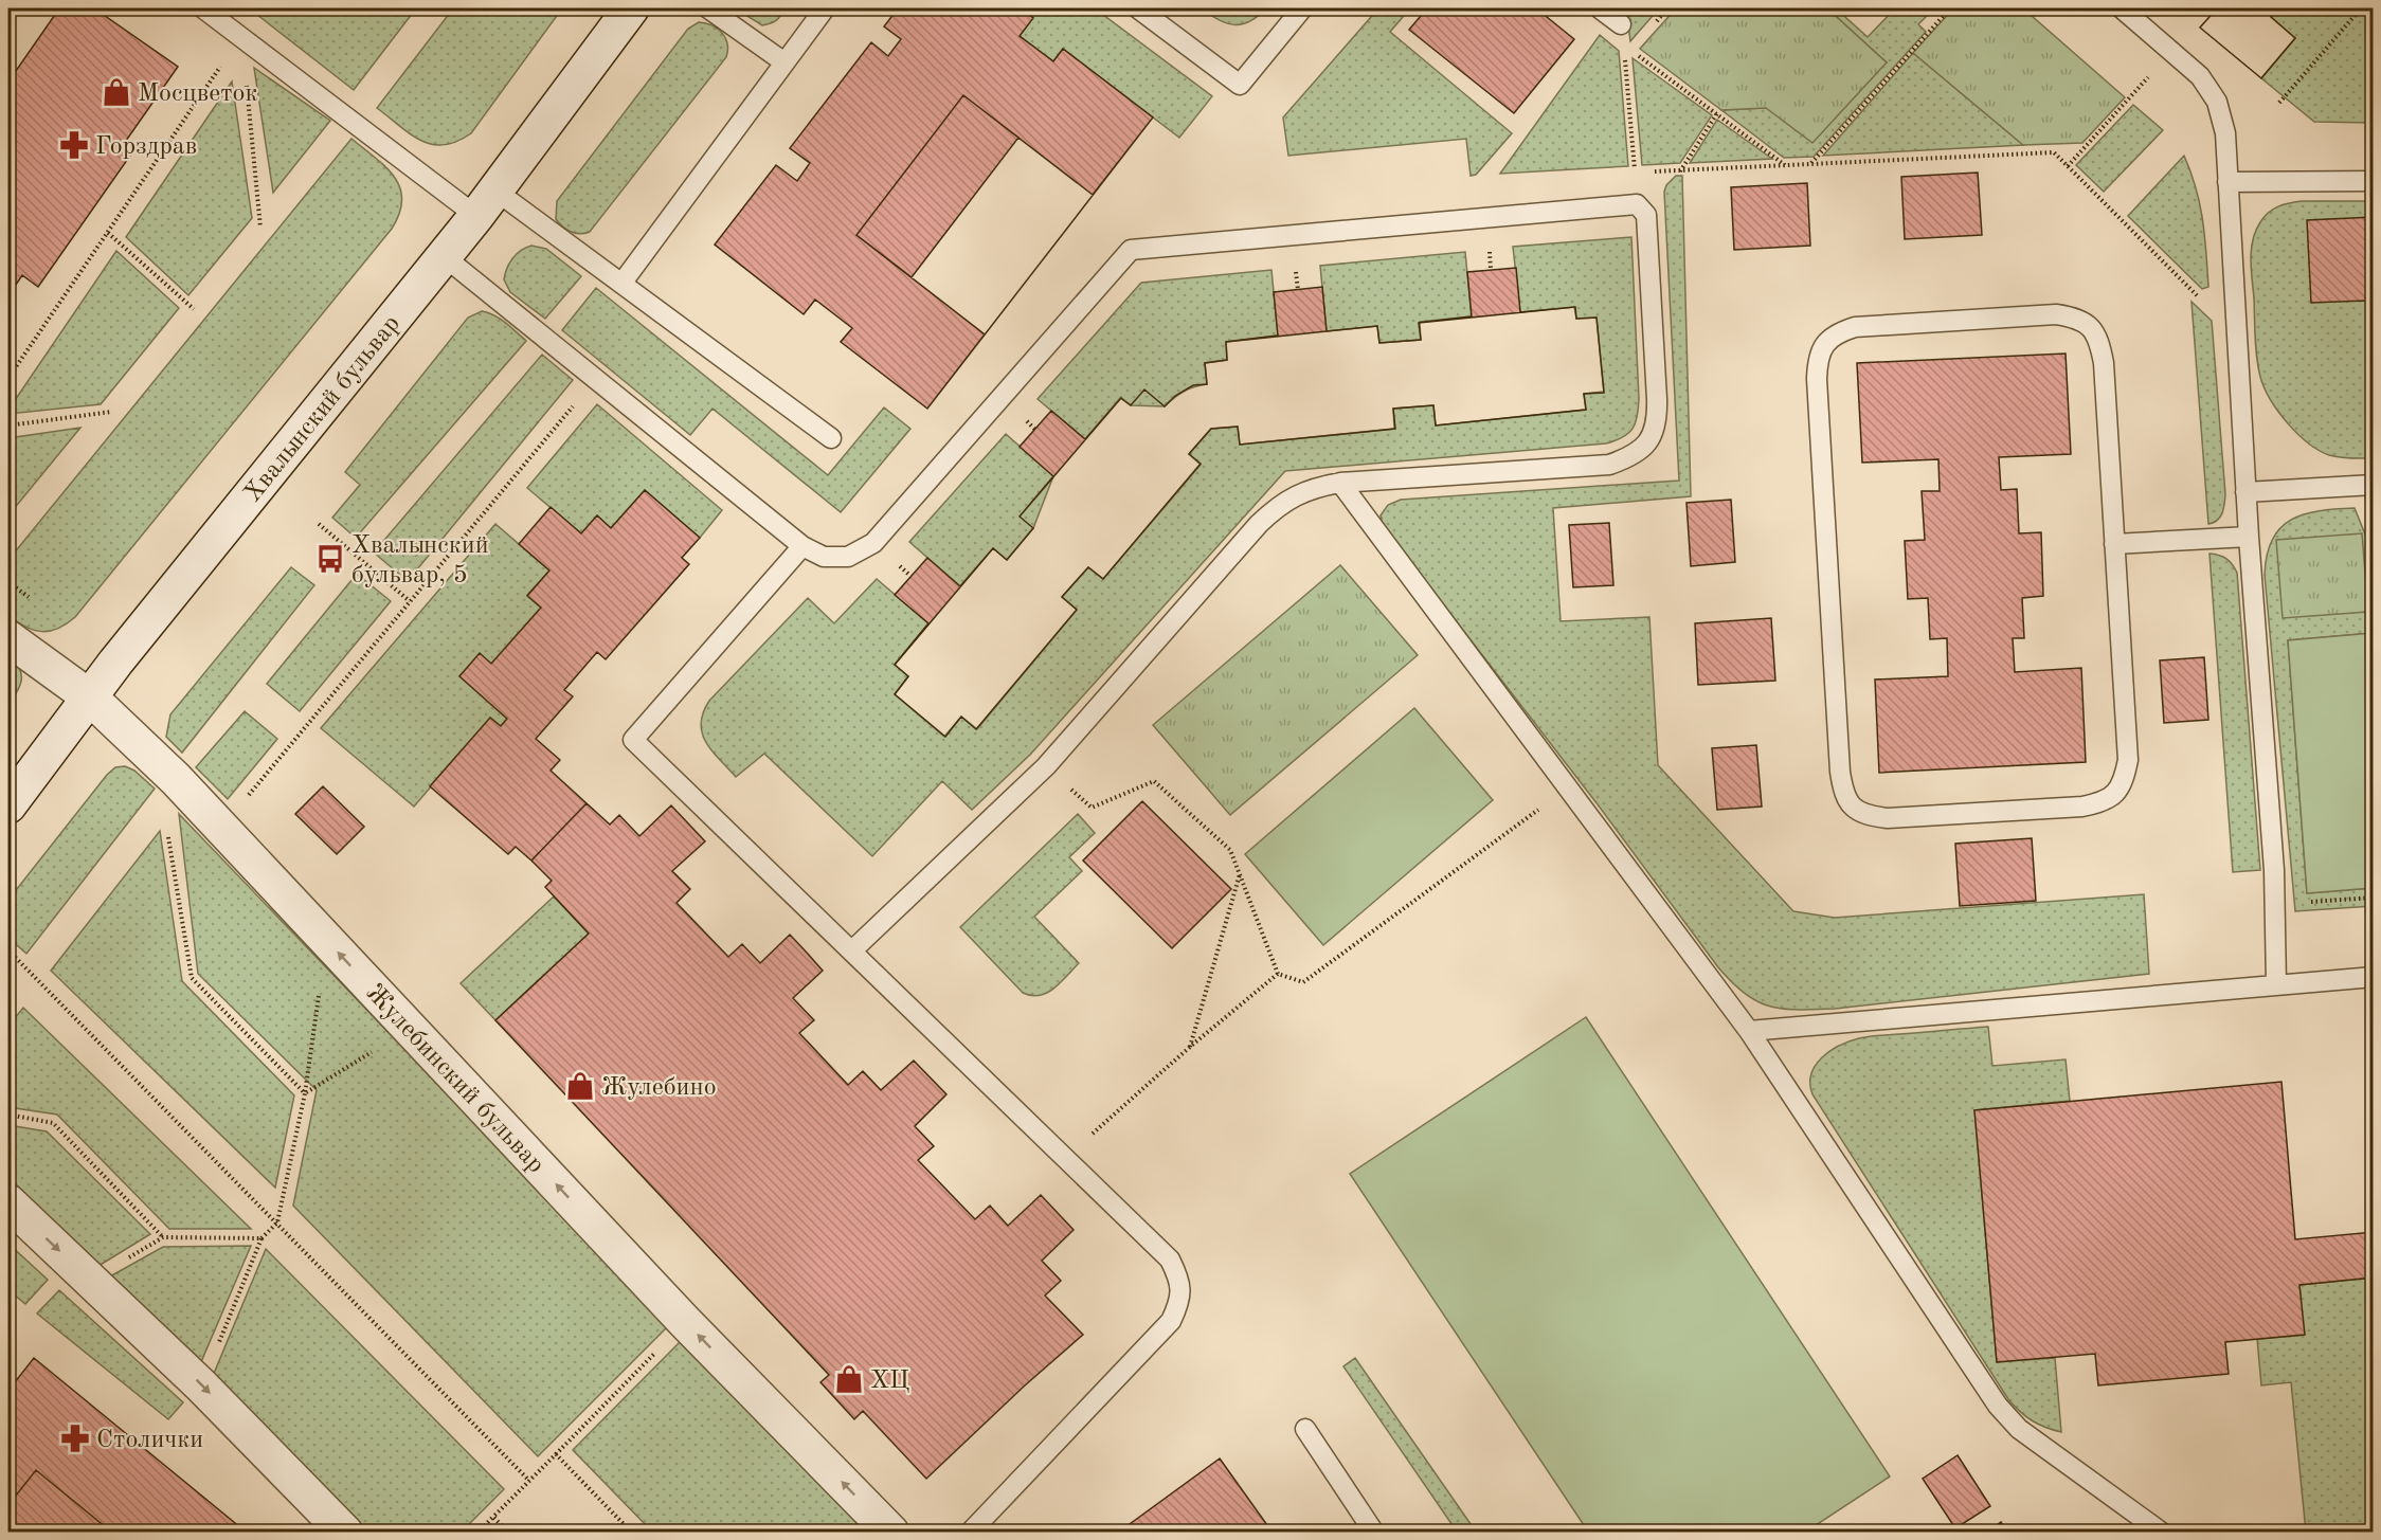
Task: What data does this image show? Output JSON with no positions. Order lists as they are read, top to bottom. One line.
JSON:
{"streets":{"street":["Хвалынский бульвар","Жулебинский бульвар"]},"crossings":[["Хвалынский бульвар","Жулебинский бульвар"]],"one_way":["Жулебинский бульвар"],"places":{"shop":["Мосцветок","Жулебино","ХЦ"],"pharmacy":["Горздрав","Столички"],"bus stop":["Хвалынский бульвар, 5"]}}
